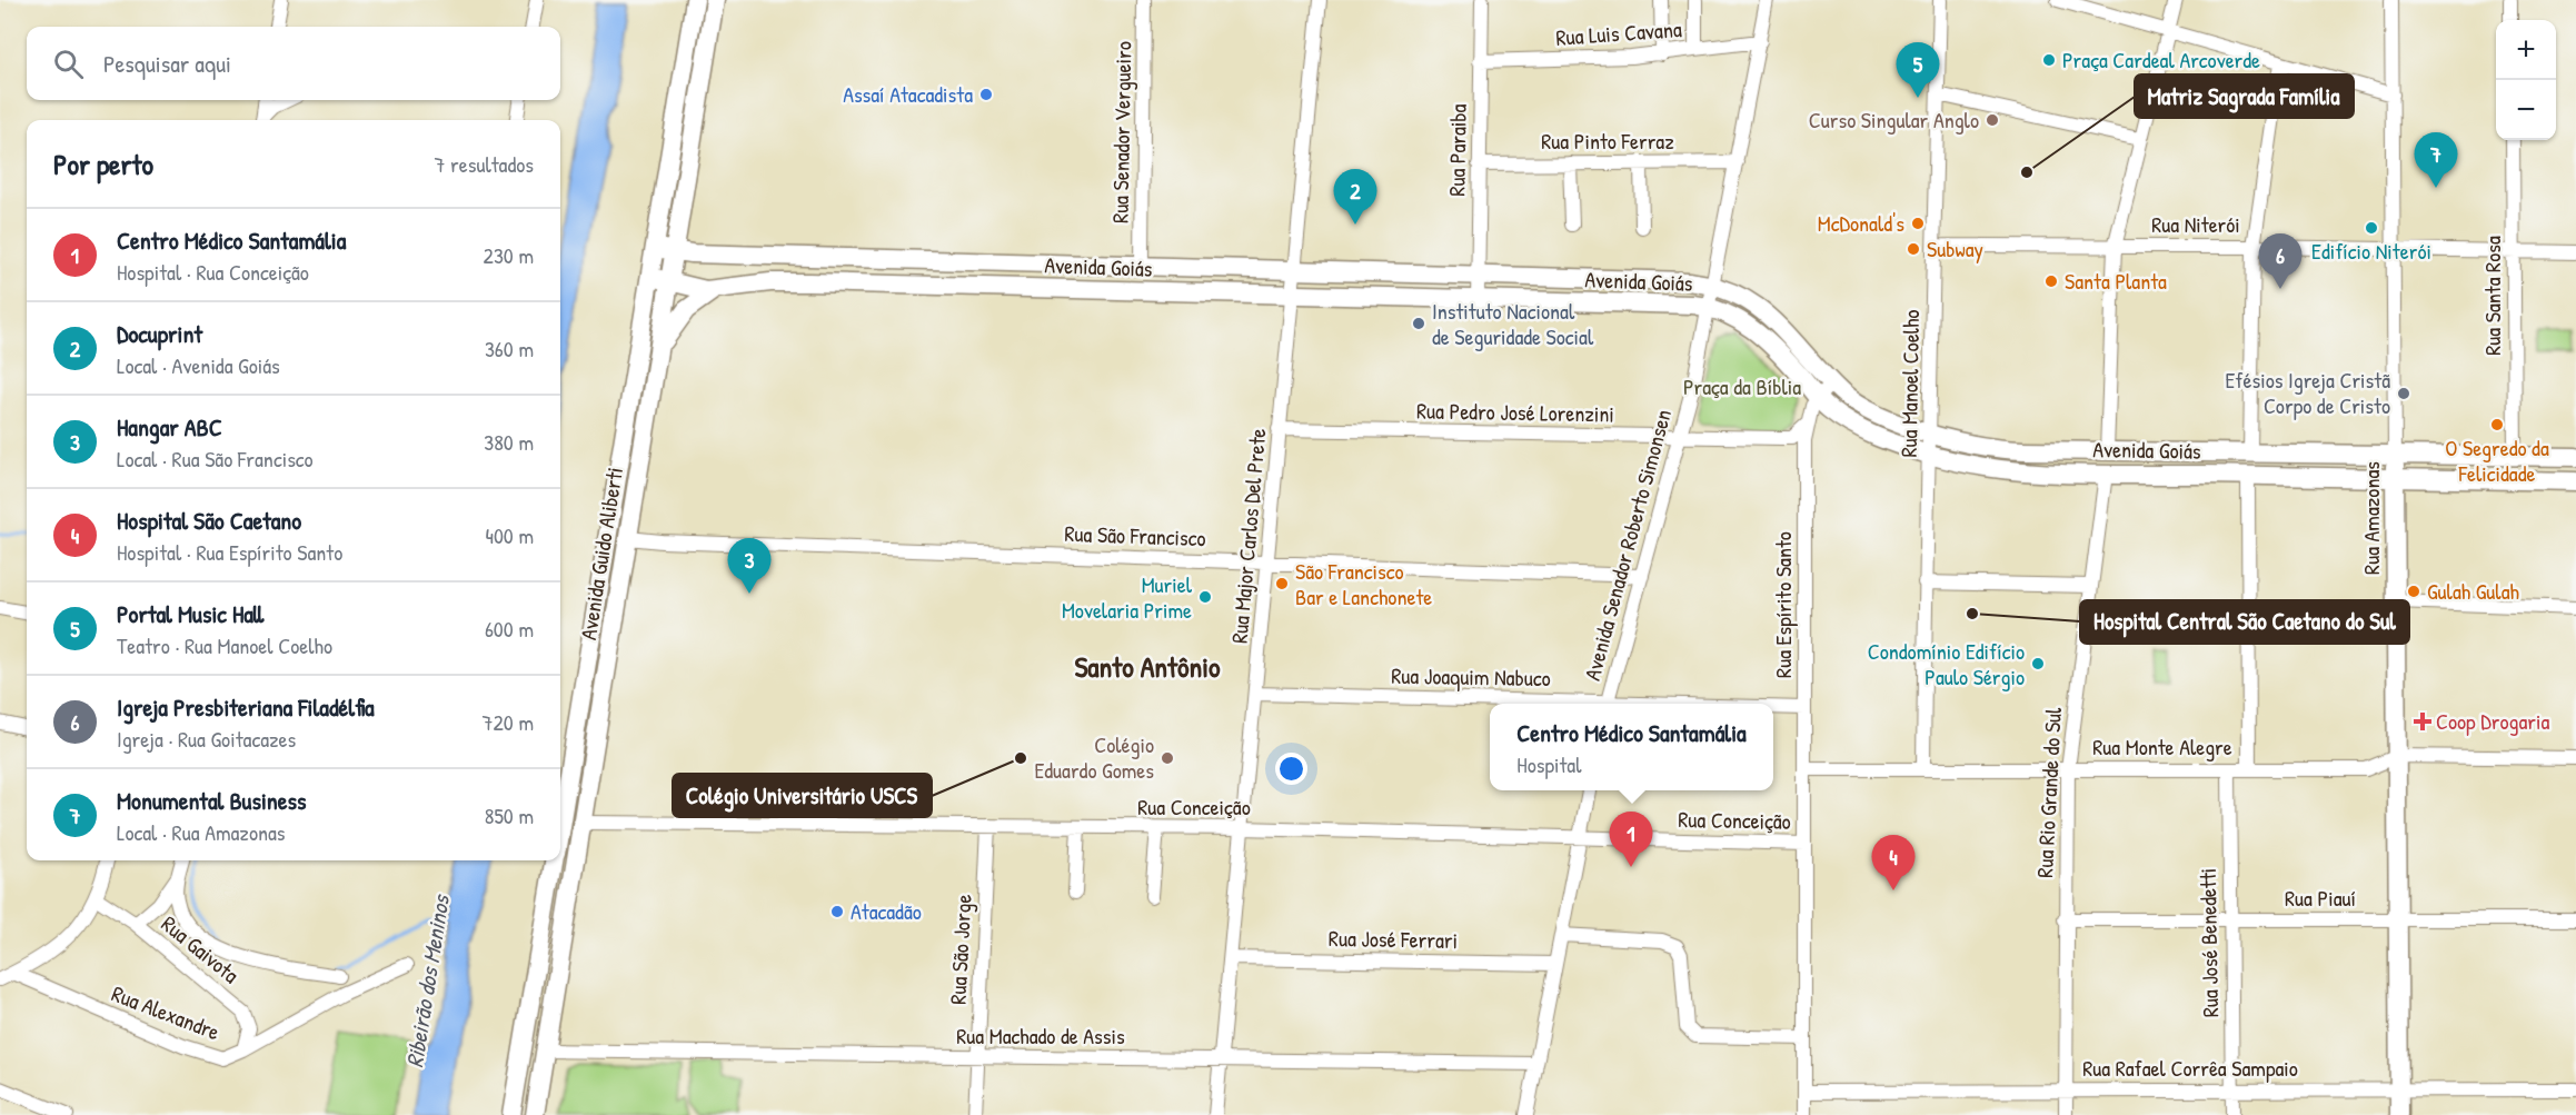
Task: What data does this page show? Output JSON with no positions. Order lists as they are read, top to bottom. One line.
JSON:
{"streets":{"main road":["Avenida Goiás","Rua Amazonas","Avenida Guido Aliberti"],"street":["Rua Luis Cavana","Rua Senador Vergueiro","Rua Pinto Ferraz","Rua Paraiba","Rua Niterói","Rua Santa Rosa","Rua Manoel Coelho","Rua Pedro José Lorenzini","Rua São Francisco","Rua Major Carlos Del Prete","Avenida Senador Roberto Simonsen","Rua Espírito Santo","Rua Joaquim Nabuco","Rua Monte Alegre","Rua Rio Grande do Sul","Rua Conceição","Rua Piauí","Rua José Ferrari","Rua José Benedetti","Rua Gaivota","Rua São Jorge","Rua Alexandre","Rua Machado de Assis","Rua Rafael Corrêa Sampaio"]},"crossings":[["Rua Luis Cavana","Rua Paraiba"],["Rua Luis Cavana","Avenida Senador Roberto Simonsen"],["Rua Senador Vergueiro","Avenida Goiás"],["Rua Pinto Ferraz","Rua Paraiba"],["Rua Pinto Ferraz","Avenida Senador Roberto Simonsen"],["Rua Paraiba","Avenida Goiás"],["Rua Niterói","Rua Santa Rosa"],["Rua Niterói","Rua Manoel Coelho"],["Rua Niterói","Rua Amazonas"],["Avenida Goiás","Rua Santa Rosa"],["Avenida Goiás","Rua Manoel Coelho"],["Avenida Goiás","Rua Amazonas"],["Avenida Goiás","Rua Major Carlos Del Prete"],["Avenida Goiás","Avenida Senador Roberto Simonsen"],["Avenida Goiás","Avenida Guido Aliberti"],["Avenida Goiás","Rua Espírito Santo"],["Avenida Goiás","Rua Rio Grande do Sul"],["Rua Manoel Coelho","Rua Monte Alegre"],["Rua Pedro José Lorenzini","Rua Major Carlos Del Prete"],["Rua Pedro José Lorenzini","Avenida Senador Roberto Simonsen"],["Rua Amazonas","Rua Monte Alegre"],["Rua Amazonas","Rua Piauí"],["Rua Amazonas","Rua Rafael Corrêa Sampaio"],["Rua São Francisco","Rua Major Carlos Del Prete"],["Rua São Francisco","Avenida Senador Roberto Simonsen"],["Rua São Francisco","Avenida Guido Aliberti"],["Rua Major Carlos Del Prete","Rua Joaquim Nabuco"],["Rua Major Carlos Del Prete","Rua Conceição"],["Rua Major Carlos Del Prete","Rua José Ferrari"],["Rua Major Carlos Del Prete","Rua Machado de Assis"],["Avenida Guido Aliberti","Rua Conceição"],["Avenida Guido Aliberti","Rua Machado de Assis"],["Rua Espírito Santo","Rua Joaquim Nabuco"],["Rua Espírito Santo","Rua Monte Alegre"],["Rua Espírito Santo","Rua Conceição"],["Rua Espírito Santo","Rua Rafael Corrêa Sampaio"],["Rua Monte Alegre","Rua Rio Grande do Sul"],["Rua Monte Alegre","Rua José Benedetti"],["Rua Rio Grande do Sul","Rua Piauí"],["Rua Rio Grande do Sul","Rua Rafael Corrêa Sampaio"],["Rua Conceição","Rua São Jorge"],["Rua Piauí","Rua José Benedetti"],["Rua José Benedetti","Rua Rafael Corrêa Sampaio"],["Rua Gaivota","Rua Alexandre"],["Rua São Jorge","Rua Machado de Assis"]],"districts":["Santo Antônio"],"water":["Ribeirão dos Meninos"],"parks":["Praça da Bíblia"],"places":{"other":["Praça Cardeal Arcoverde","Assaí Atacadista","Curso Singular Anglo","Matriz Sagrada Família","McDonald's","Edifício Niterói","Subway","Santa Planta","Instituto Nacional de Seguridade Social","Efésios Igreja Cristã Corpo de Cristo","O Segredo da Felicidade","São Francisco Bar e Lanchonete","Gulah Gulah","Muriel Movelaria Prime","Hospital Central São Caetano do Sul","Condomínio Edifício Paulo Sérgio","Colégio Universitário USCS","Colégio Eduardo Gomes","Atacadão"],"health":["Coop Drogaria"]},"page":{"map_buttons":["+","−"],"search":"Pesquisar aqui","pins":["5","7","2","6","3","1","4"],"heading":["Por perto","7 resultados"],"list":[{"mark":"1","name":"Centro Médico Santamália","note":"Hospital · Rua Conceição","value":"230 m"},{"mark":"2","name":"Docuprint","note":"Local · Avenida Goiás","value":"360 m"},{"mark":"3","name":"Hangar ABC","note":"Local · Rua São Francisco","value":"380 m"},{"mark":"4","name":"Hospital São Caetano","note":"Hospital · Rua Espírito Santo","value":"400 m"},{"mark":"5","name":"Portal Music Hall","note":"Teatro · Rua Manoel Coelho","value":"600 m"},{"mark":"6","name":"Igreja Presbiteriana Filadélfia","note":"Igreja · Rua Goitacazes","value":"720 m"},{"mark":"7","name":"Monumental Business","note":"Local · Rua Amazonas","value":"850 m"}],"popup":["Centro Médico Santamália","Hospital"]}}
